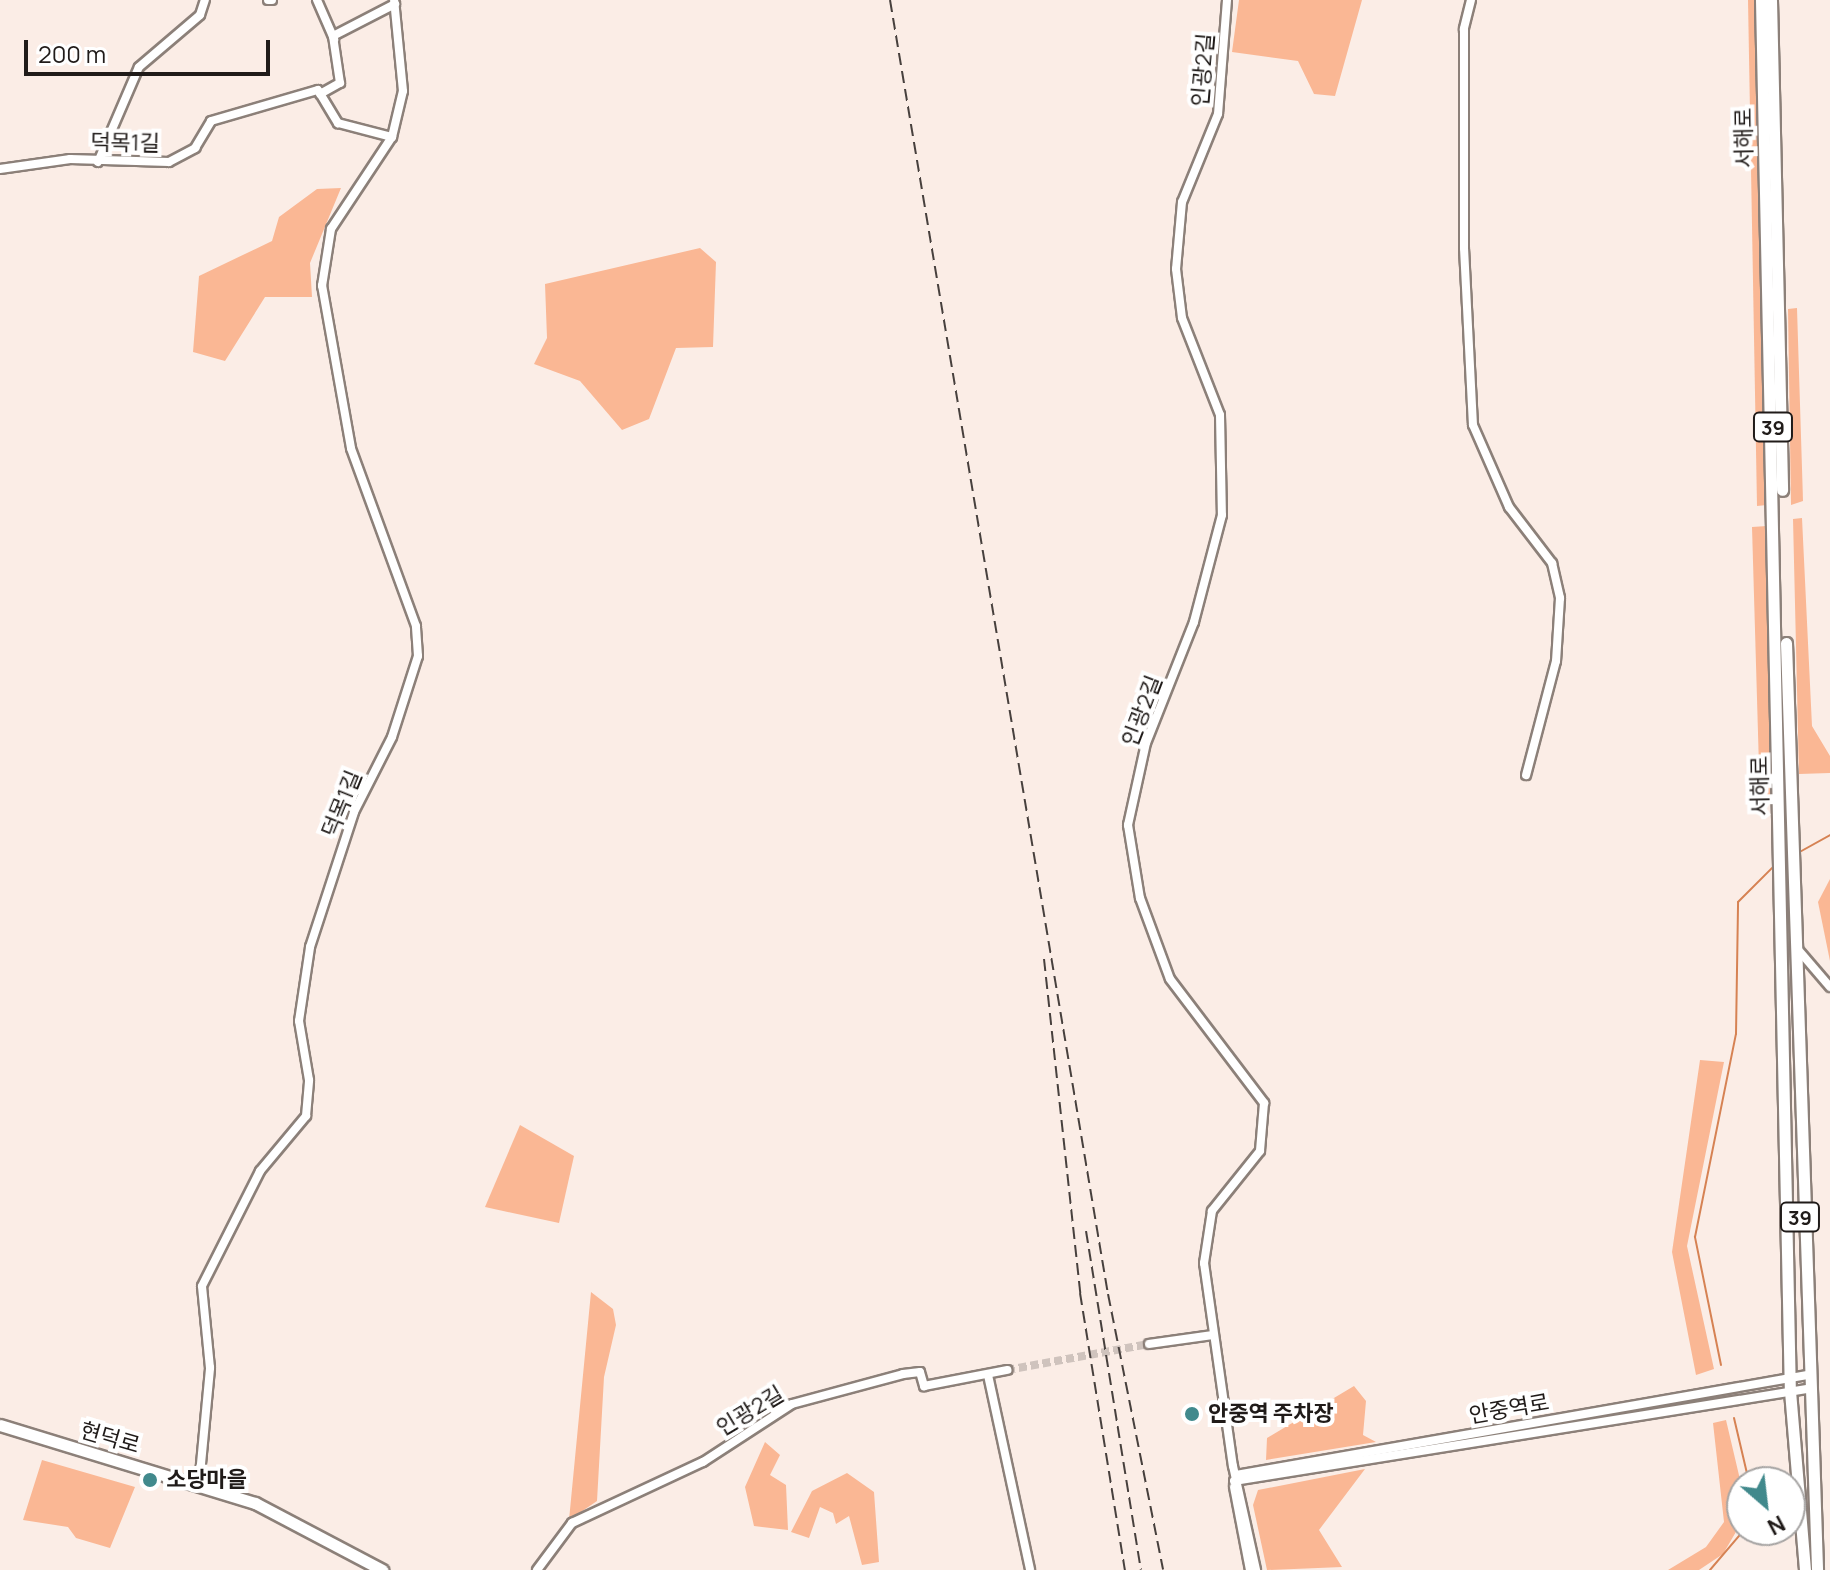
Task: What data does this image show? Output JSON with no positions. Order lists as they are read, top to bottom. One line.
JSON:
{"streets":{"main road":["서해로","39","현덕로"],"street":["인광2길","덕목1길","안중역로"]},"crossings":[["인광2길","안중역로"],["서해로","안중역로"],["덕목1길","현덕로"]],"places":["안중역 주차장","소당마을"],"scale_bar":"200 m","north":"bottom right"}
